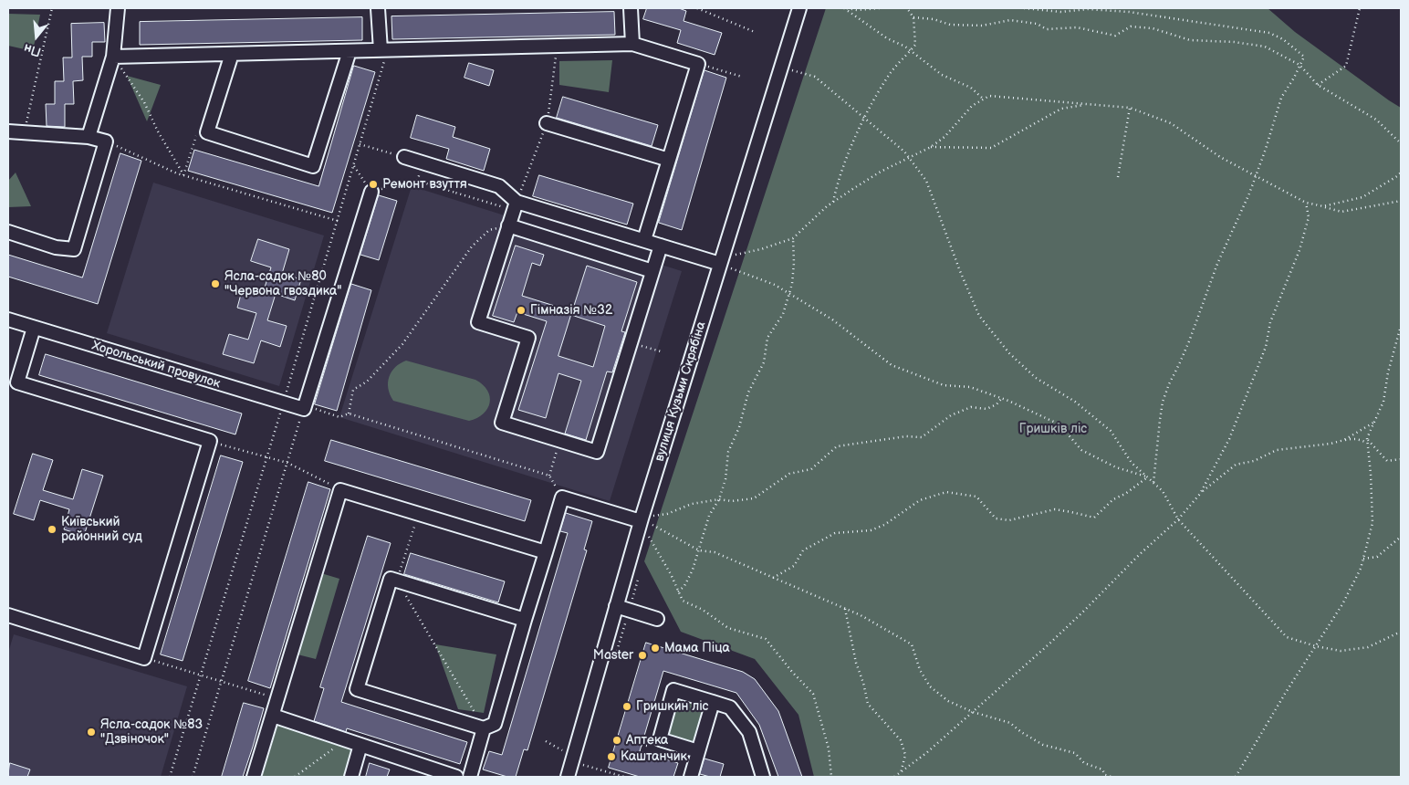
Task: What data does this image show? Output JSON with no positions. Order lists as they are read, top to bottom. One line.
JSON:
{"streets":{"street":["Хорольський провулок","вулиця Кузьми Скрябіна"]},"parks":["Гришків ліс"],"places":["Ремонт взуття","Ясла-садок №80 \"Червона гвоздика\"","Гімназія №32","Київський районний суд","Мама Піца","Master","Гришкин ліс","Ясла-садок №83 \"Дзвіночок\"","Аптека","Каштанчик"],"north":"bottom"}
